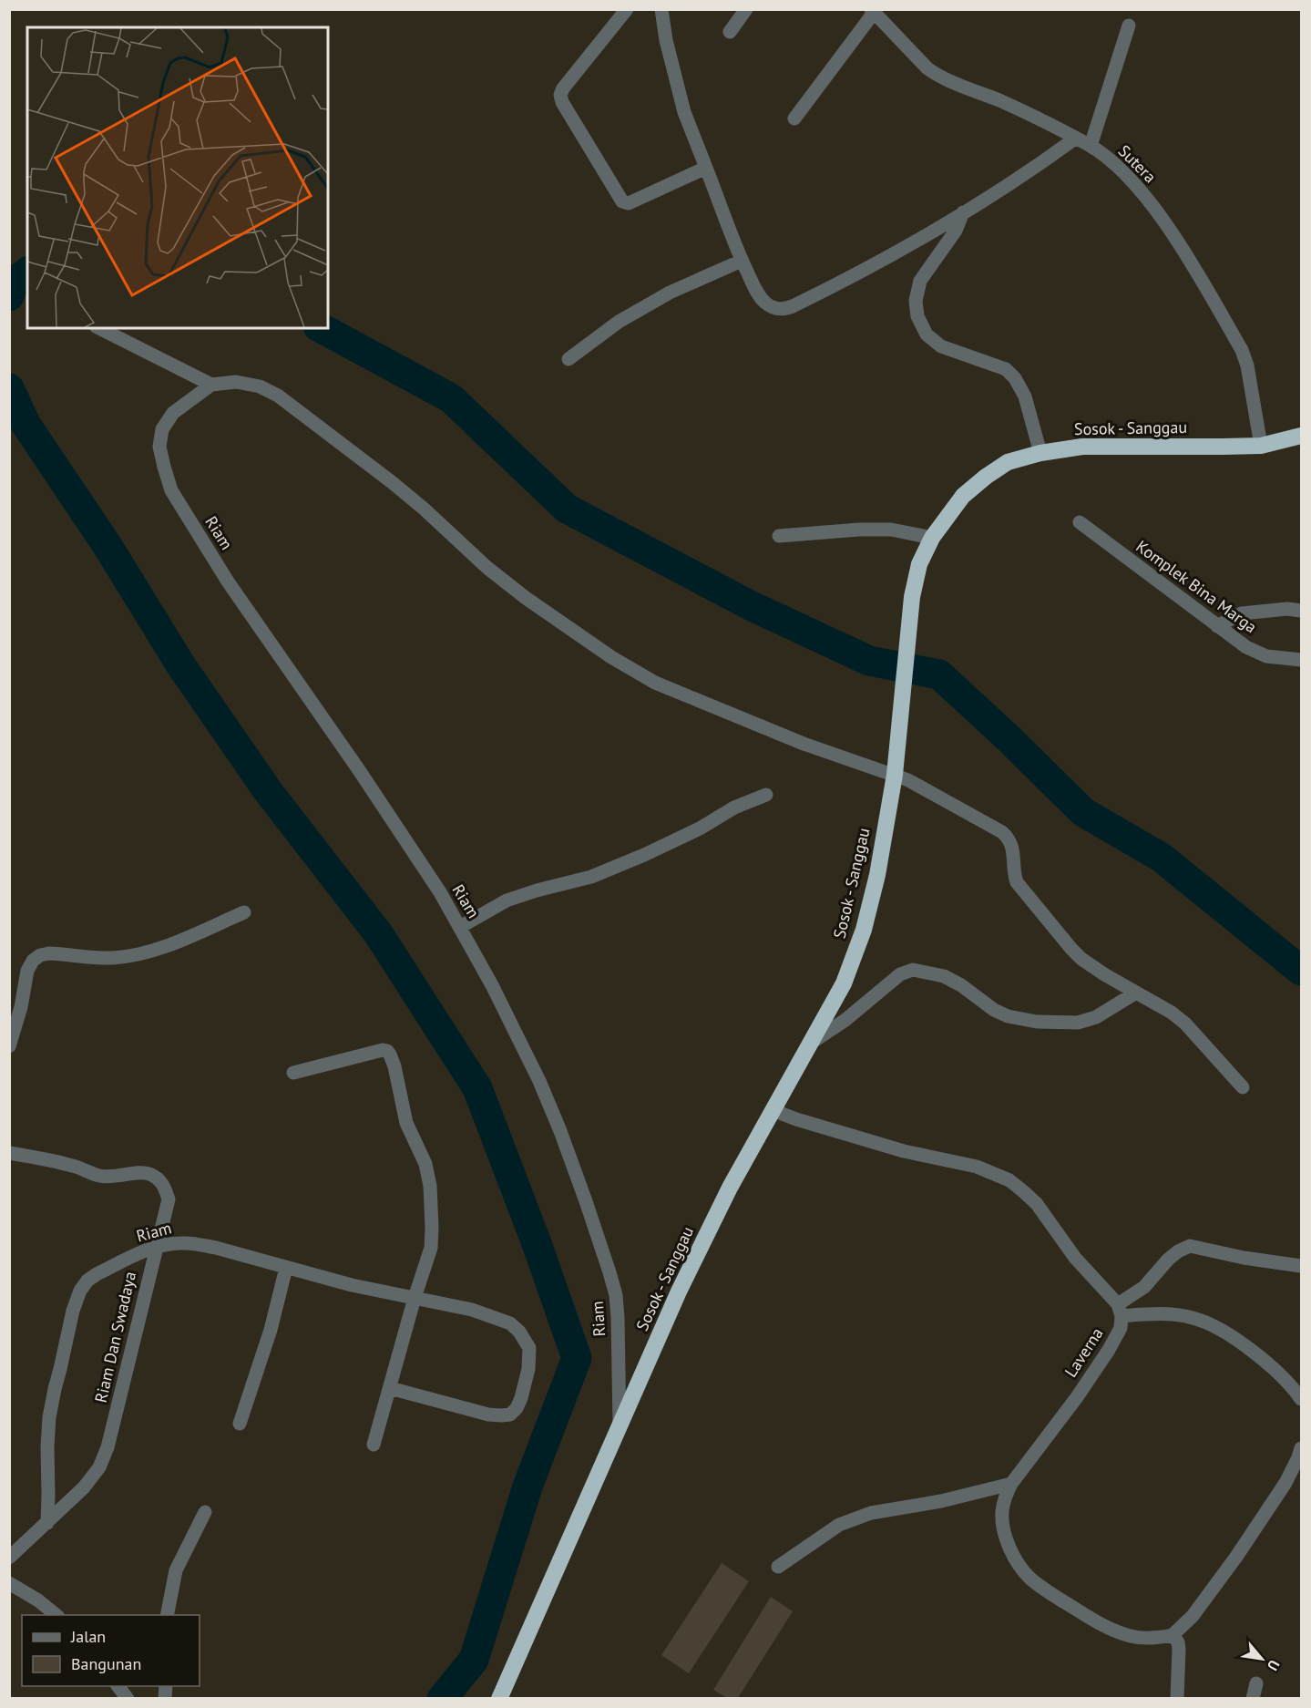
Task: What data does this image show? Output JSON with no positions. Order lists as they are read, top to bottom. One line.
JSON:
{"streets":{"highway":["Sosok - Sanggau"],"street":["Sutera","Riam","Komplek Bina Marga","Riam Dan Swadaya","Laverna"]},"crossings":[["Sutera","Sosok - Sanggau"],["Sosok - Sanggau","Riam"],["Riam","Riam Dan Swadaya"]],"legend":["Jalan","Bangunan"],"north":"bottom right"}
